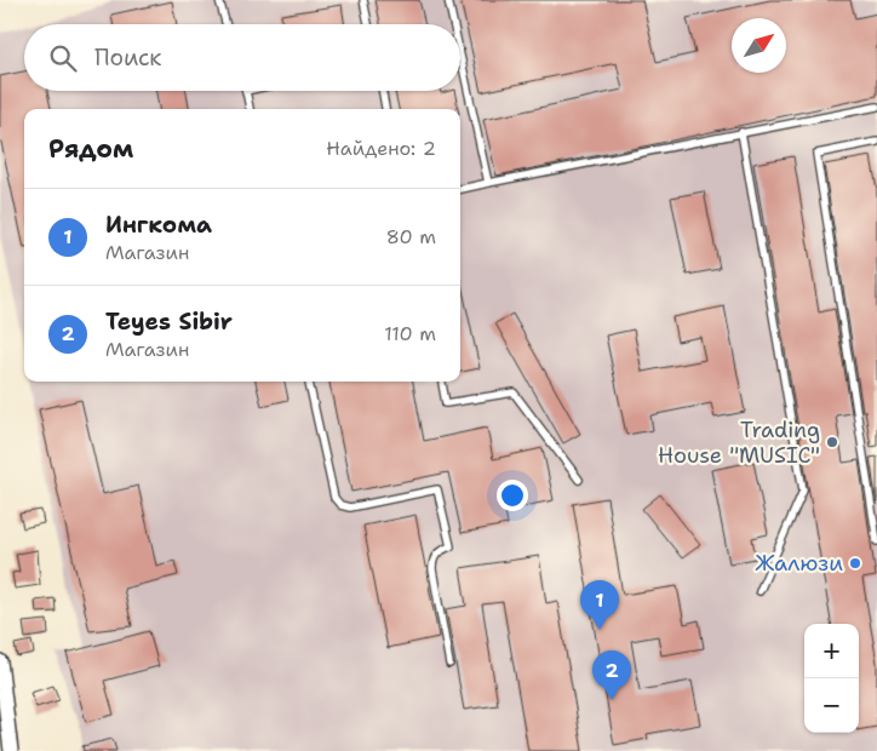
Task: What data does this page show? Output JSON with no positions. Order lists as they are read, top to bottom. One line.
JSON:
{"places":["Trading House \"MUSIC\"","Жалюзи"],"north":"top right","page":{"search":"Поиск","heading":["Рядом","Найдено: 2"],"list":[{"mark":"1","name":"Ингкома","note":"Магазин","value":"80 m"},{"mark":"2","name":"Teyes Sibir","note":"Магазин","value":"110 m"}],"pins":["1","2"],"map_buttons":["+","−"]}}
